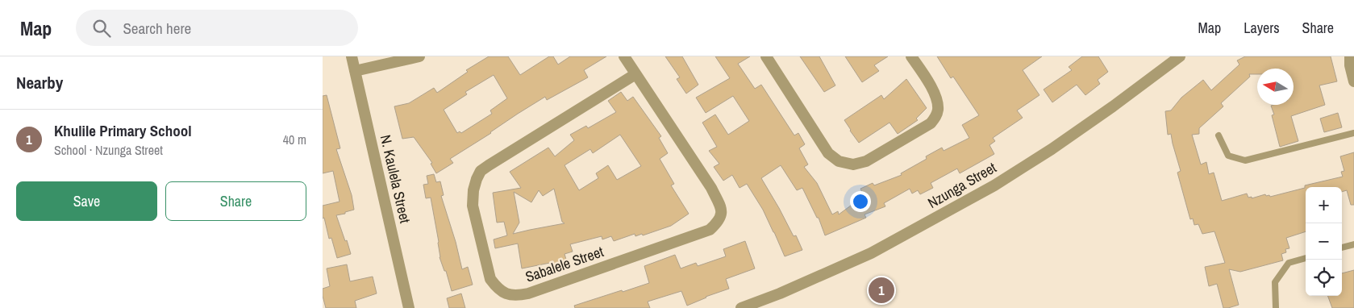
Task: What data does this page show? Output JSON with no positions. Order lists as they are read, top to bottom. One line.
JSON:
{"streets":{"street":["N. Kaulela Street","Nzunga Street","Sabalele Street"]},"north":"left","page":{"header":"Map","search":"Search here","nav":["Map","Layers","Share"],"heading":"Nearby","list":[{"mark":"1","name":"Khulile Primary School","note":"School · Nzunga Street","value":"40 m"}],"buttons":["Save","Share"],"map_buttons":["+","−"],"pins":"1"}}
